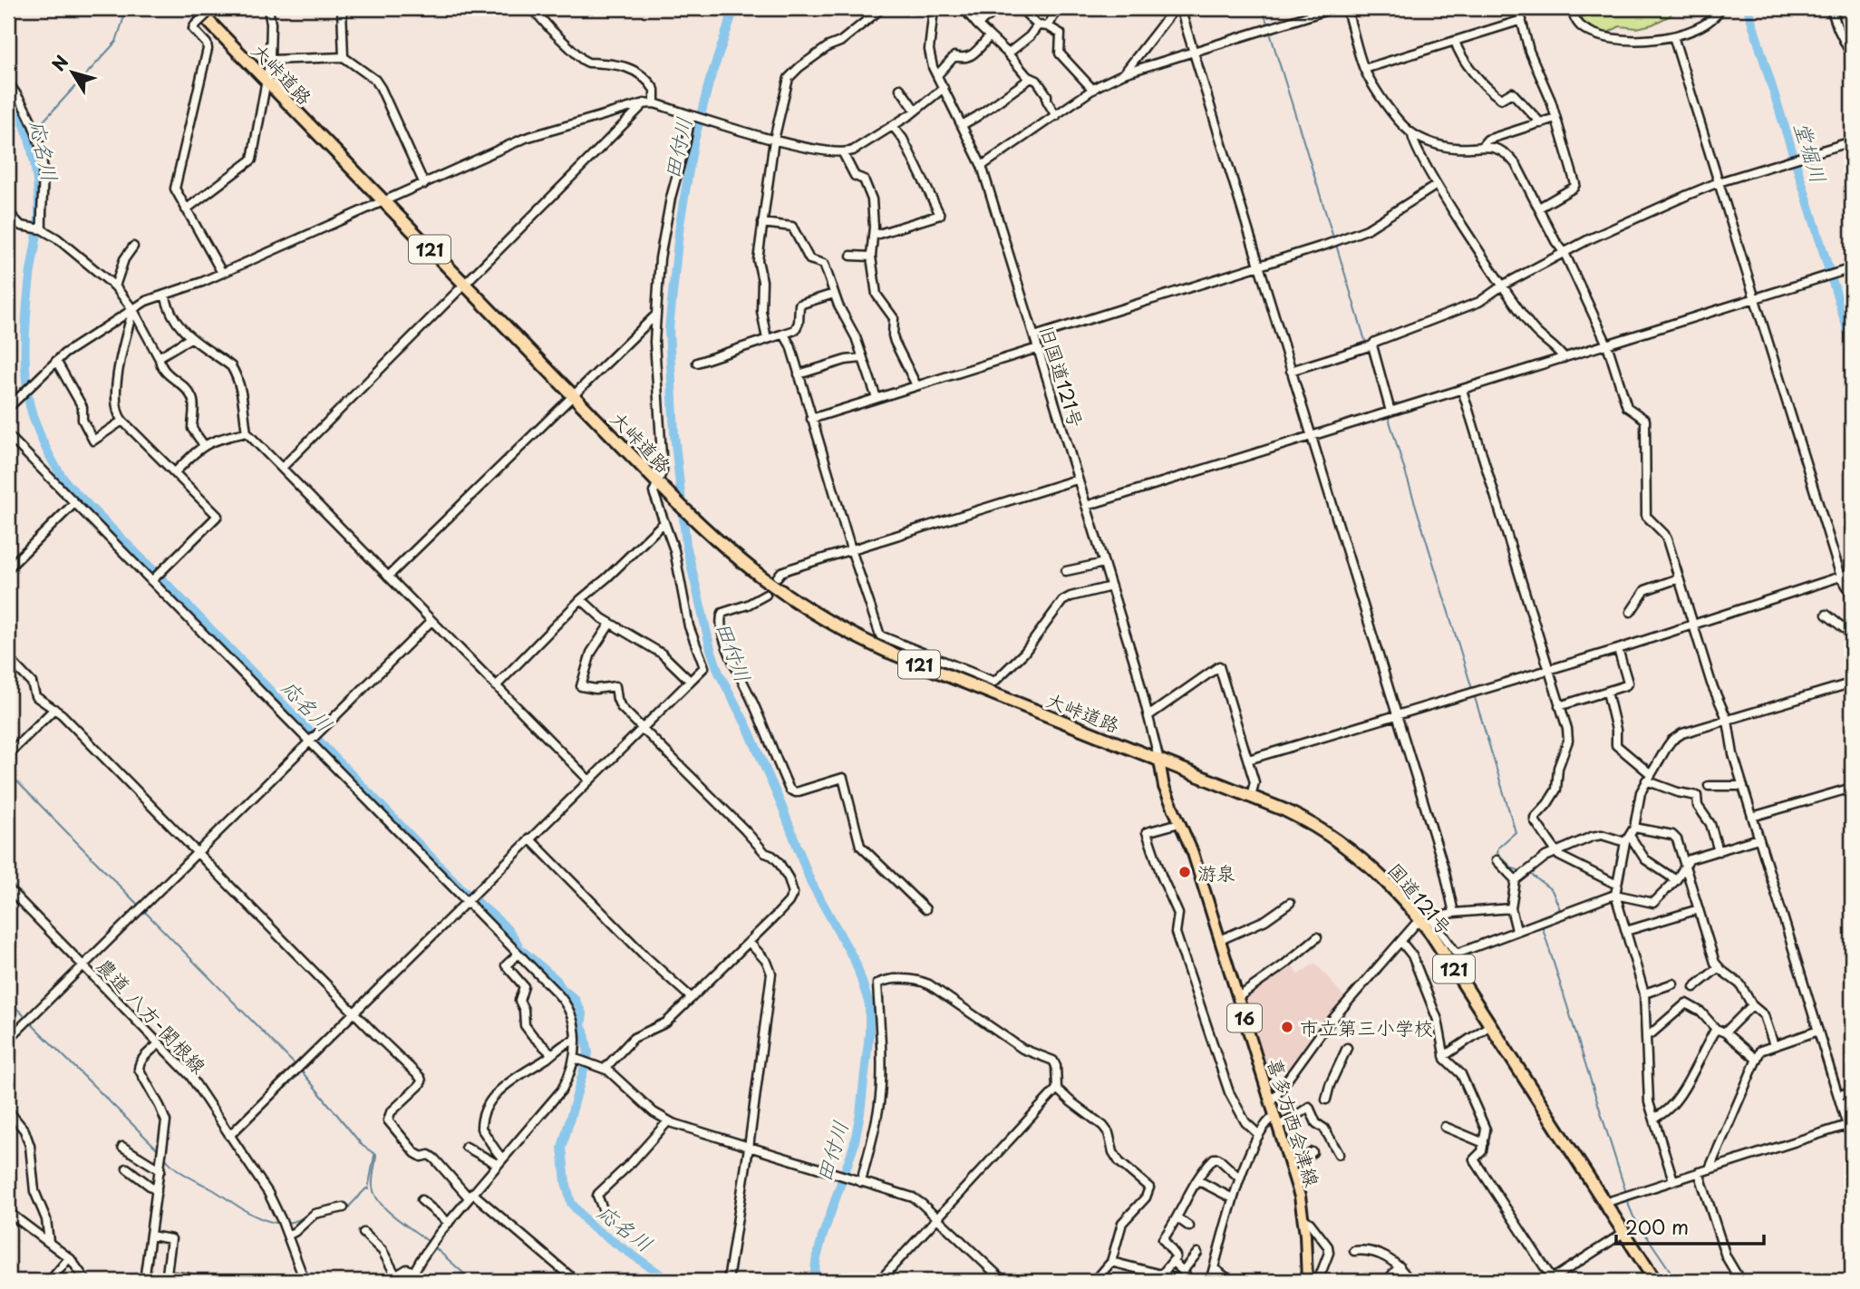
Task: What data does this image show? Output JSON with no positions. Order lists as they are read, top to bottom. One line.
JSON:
{"streets":{"highway":["大峠道路","121","国道121号"],"main road":["16","喜多方西会津線"],"street":["旧国道121号","農道 八方-関根線"]},"crossings":[["大峠道路","旧国道121号"],["大峠道路","国道121号"],["大峠道路","喜多方西会津線"],["旧国道121号","国道121号"],["旧国道121号","喜多方西会津線"],["国道121号","喜多方西会津線"]],"water":["田付川","応名川","堂堀川"],"places":["游泉","市立第三小学校"],"scale_bar":"200 m","north":"top left"}
